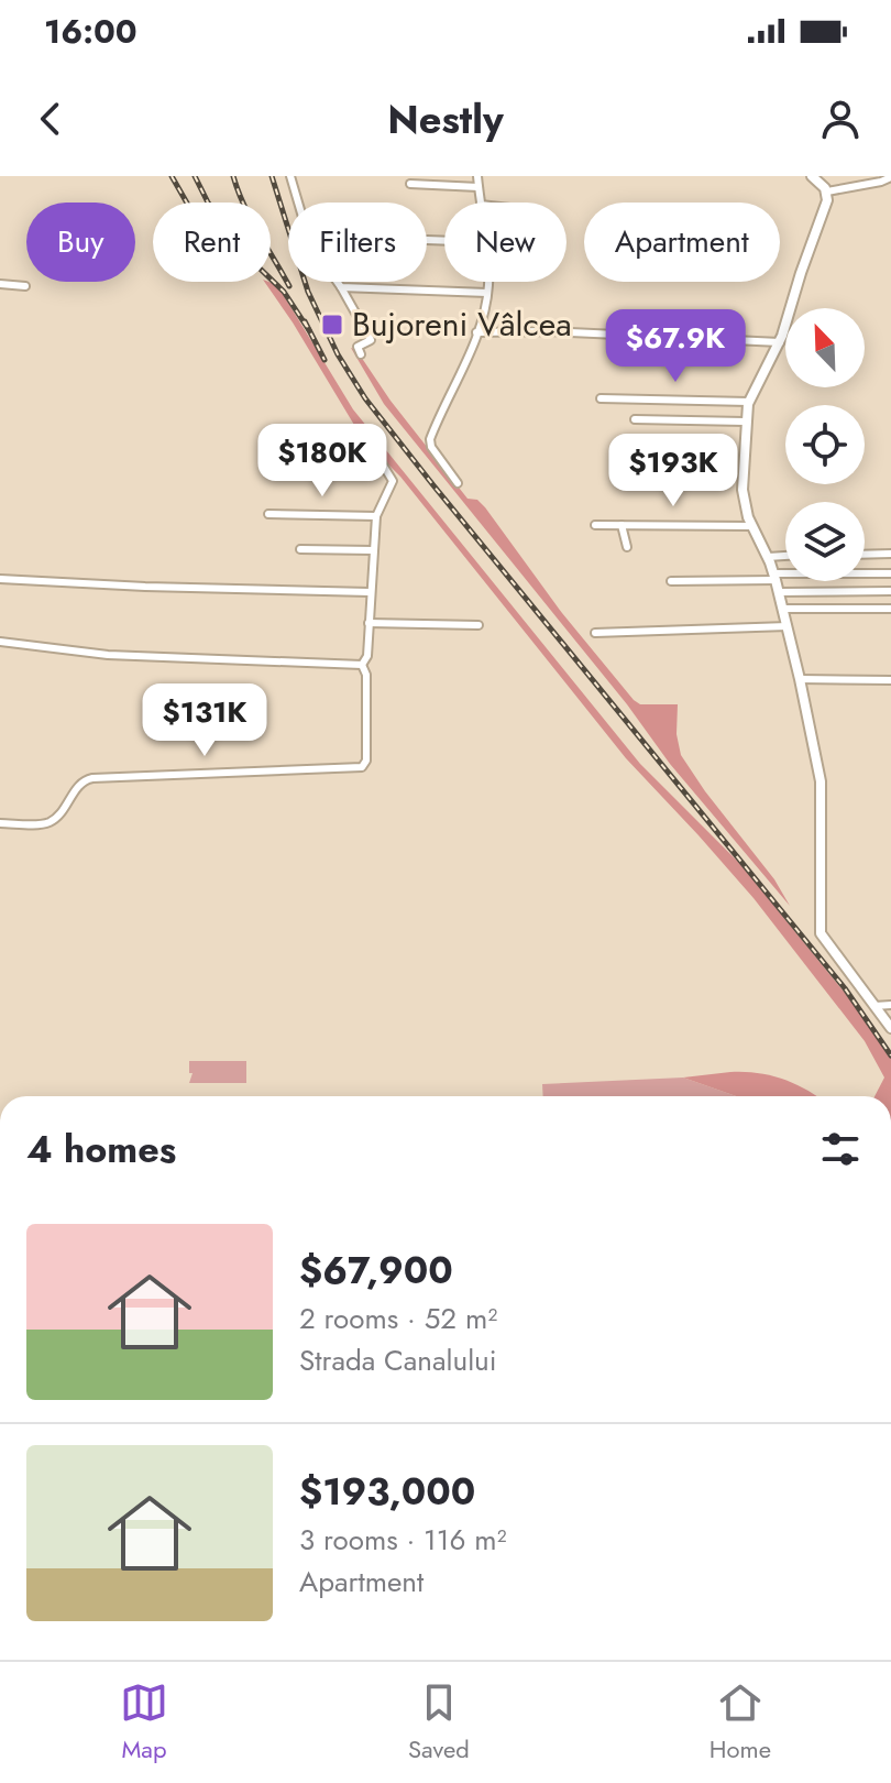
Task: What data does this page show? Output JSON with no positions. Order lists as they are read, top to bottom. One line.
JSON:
{"places":{"transit":["Bujoreni Vâlcea"]},"north":"top left","page":{"status":"16:00","header":"Nestly","chip":["Buy","Rent","Filters","New","Apartment"],"price":["$67.9K","$180K","$193K","$131K"],"heading":"4 homes","list":[{"name":"$67,900","note":"2 rooms · 52 m² · Strada Canalului"},{"name":"$193,000","note":"3 rooms · 116 m² · Apartment"}],"tabs":["Map","Saved","Home"]}}
